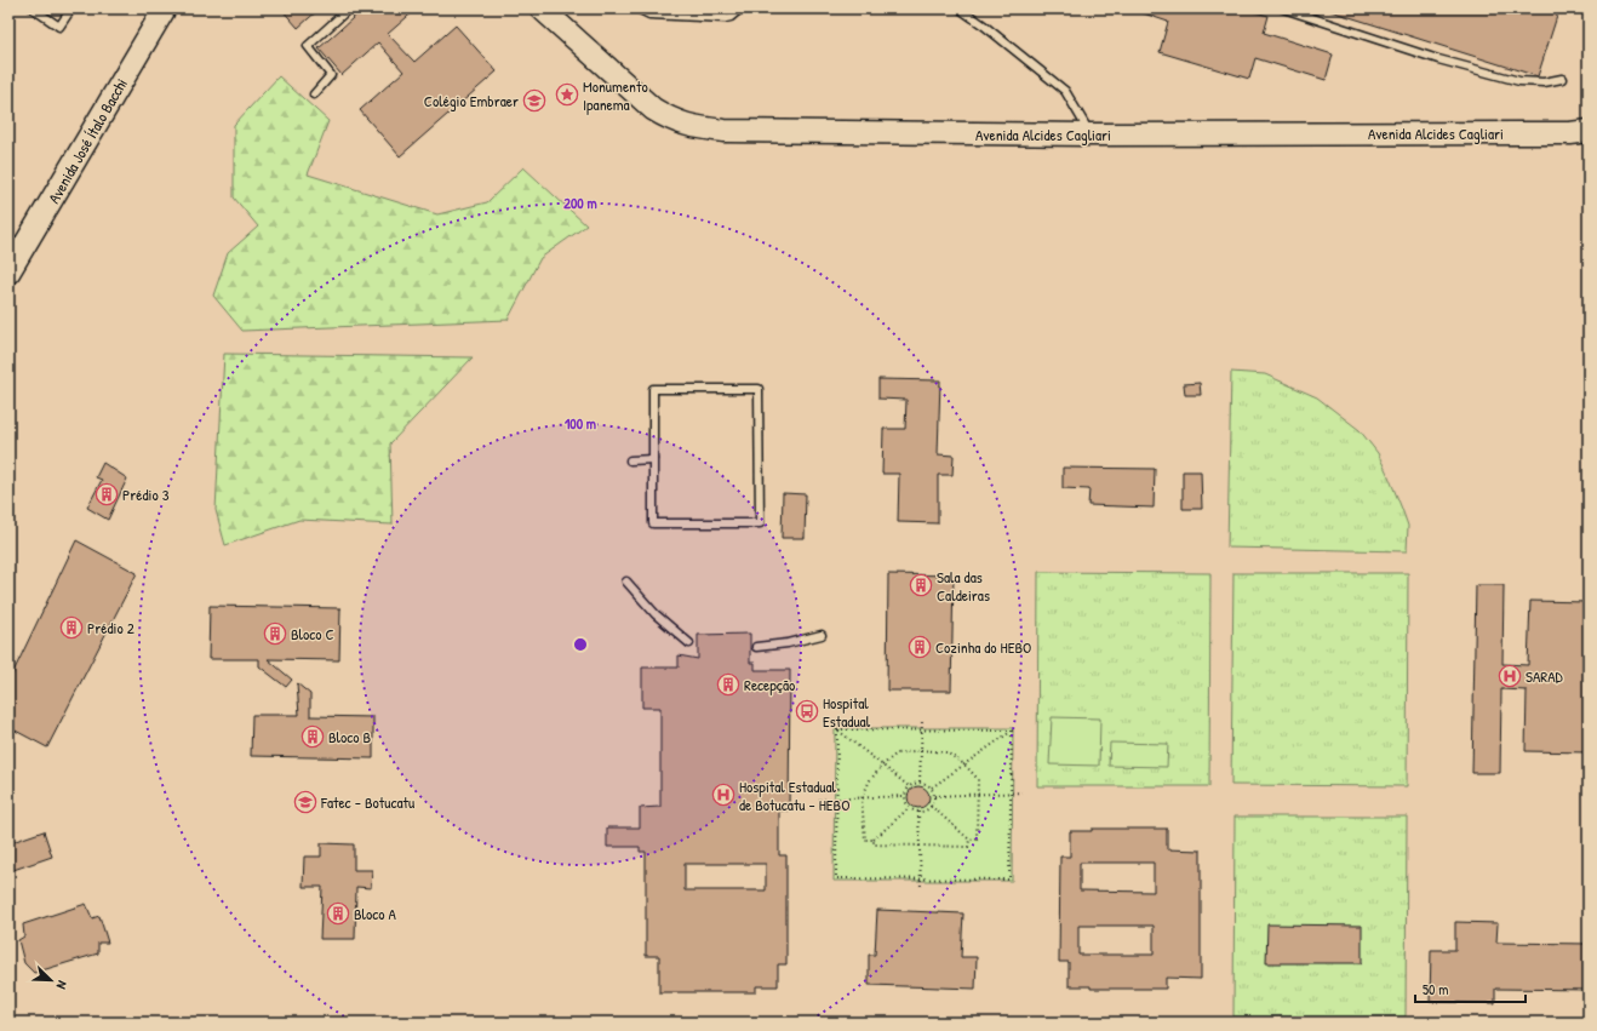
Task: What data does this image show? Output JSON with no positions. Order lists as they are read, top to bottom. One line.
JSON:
{"streets":{"main road":["Avenida Alcides Cagliari","Avenida José Ítalo Bacchi"]},"places":{"place":["Monumento Ipanema"],"school or university":["Colégio Embraer","Fatec - Botucatu"],"building":["Prédio 3","Sala das Caldeiras","Prédio 2","Bloco C","Cozinha do HEBO","Recepção","Bloco B","Bloco A"],"hospital":["SARAD","Hospital Estadual de Botucatu - HEBO"],"bus stop":["Hospital Estadual"]},"scale_bar":"50 m","north":"bottom right","rings":["200 m","100 m"]}
